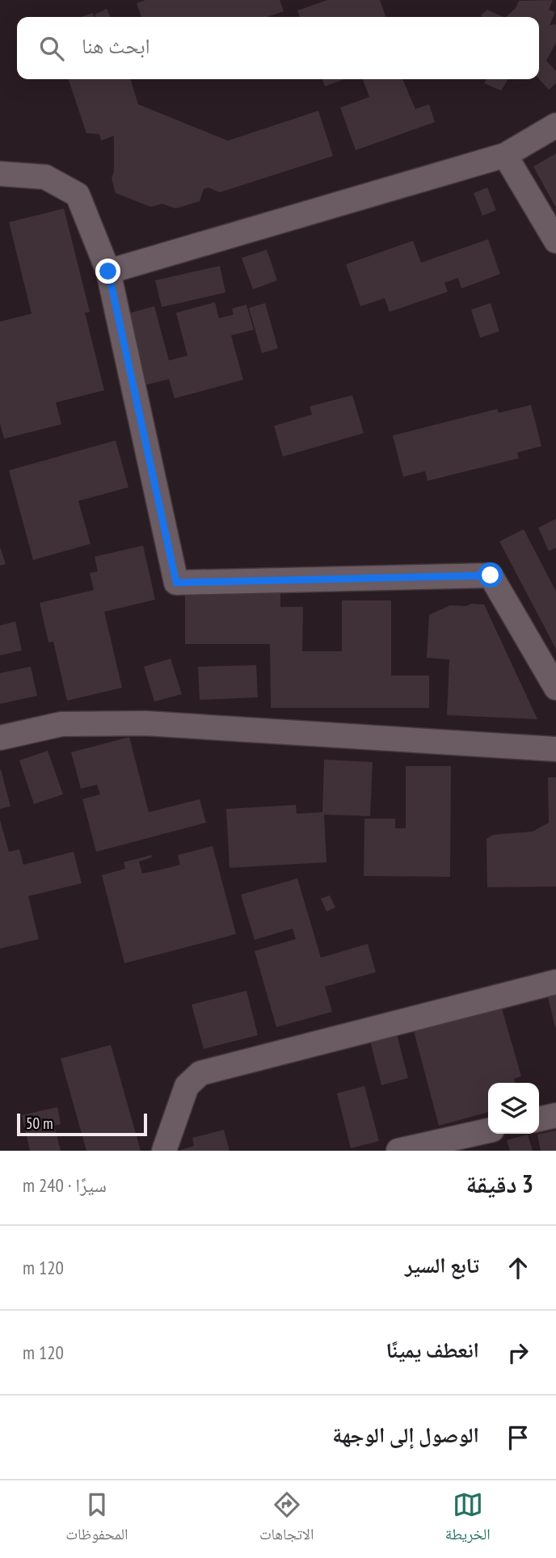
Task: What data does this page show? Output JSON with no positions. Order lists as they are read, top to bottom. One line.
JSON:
{"scale_bar":"50 m","page":{"search":"ابحث هنا","scale":"50 m","heading":["3 دقيقة","سيرًا · 240 m"],"list":[["تابع السير","120 m"],["انعطف يمينًا","120 m"],"الوصول إلى الوجهة"],"nav":["الخريطة","الاتجاهات","المحفوظات"]}}
